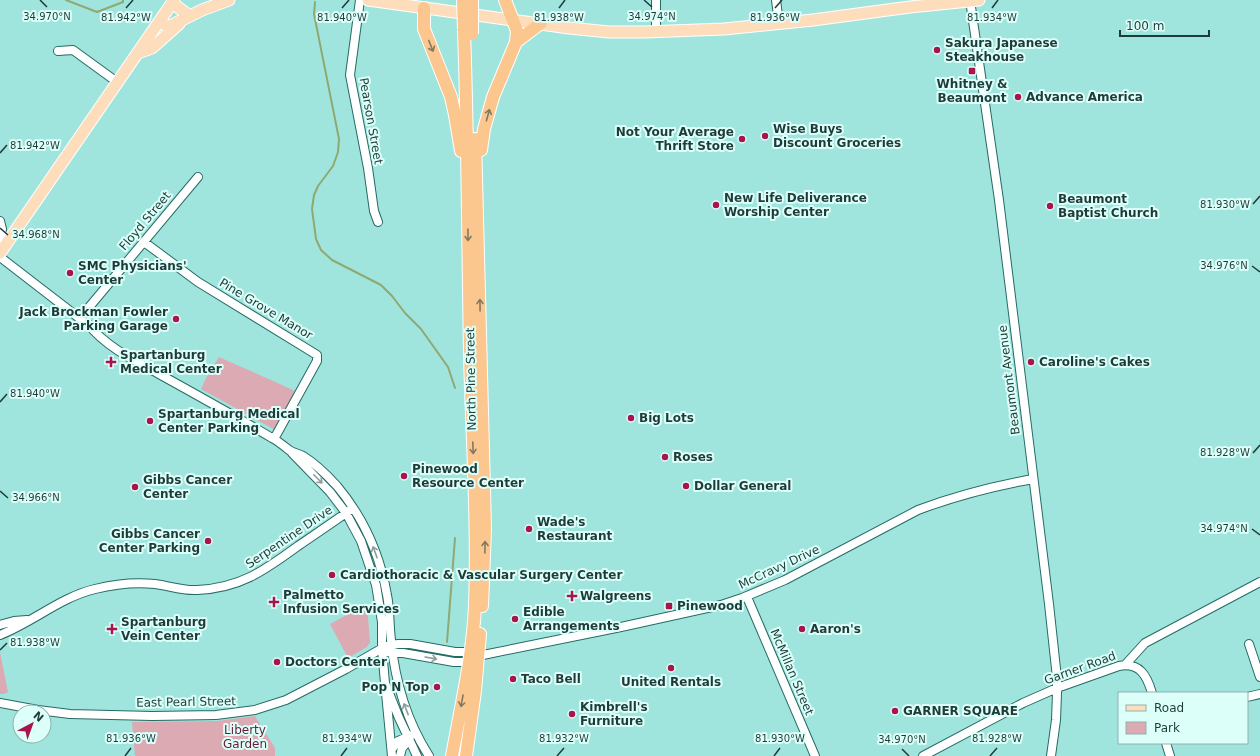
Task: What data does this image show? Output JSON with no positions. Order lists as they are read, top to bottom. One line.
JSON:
{"streets":{"highway":["North Pine Street"],"street":["Pearson Street","Floyd Street","Pine Grove Manor","Beaumont Avenue","Serpentine Drive","McCravy Drive","Garner Road","McMillan Street","East Pearl Street"]},"crossings":[["Floyd Street","Pine Grove Manor"],["North Pine Street","McCravy Drive"],["North Pine Street","East Pearl Street"],["Beaumont Avenue","McCravy Drive"],["Beaumont Avenue","Garner Road"],["McCravy Drive","McMillan Street"],["McCravy Drive","East Pearl Street"]],"parks":["Liberty Garden"],"places":{"other":["Sakura Japanese Steakhouse","Advance America","Wise Buys Discount Groceries","Not Your Average Thrift Store","New Life Deliverance Worship Center","Beaumont Baptist Church","SMC Physicians' Center","Jack Brockman Fowler Parking Garage","Caroline's Cakes","Big Lots","Spartanburg Medical Center Parking","Roses","Pinewood Resource Center","Dollar General","Gibbs Cancer Center","Wade's Restaurant","Gibbs Cancer Center Parking","Cardiothoracic & Vascular Surgery Center","Edible Arrangements","Aaron's","Doctors Center","United Rentals","Taco Bell","Pop N Top","GARNER SQUARE","Kimbrell's Furniture"],"transit":["Whitney & Beaumont","Pinewood"],"health":["Spartanburg Medical Center","Walgreens","Palmetto Infusion Services","Spartanburg Vein Center"]},"legend":["Road","Park"],"scale_bar":"100 m","north":"top right","coordinates":["34.970°N","34.974°N","81.942°W","81.940°W","81.938°W","81.936°W","81.934°W","81.930°W","34.968°N","34.976°N","81.928°W","34.966°N","81.932°W"]}
